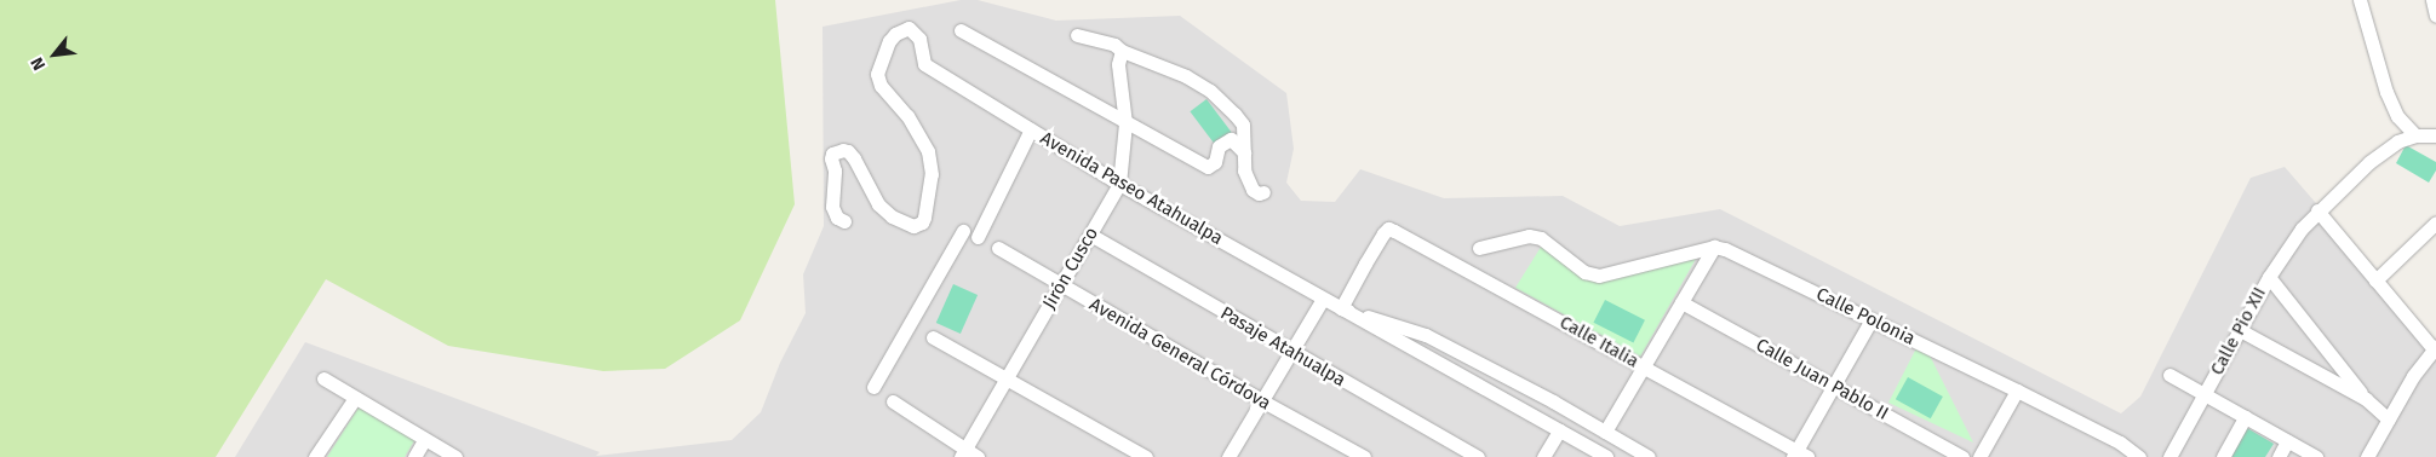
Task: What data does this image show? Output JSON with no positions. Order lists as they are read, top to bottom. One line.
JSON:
{"streets":{"street":["Avenida Paseo Atahualpa","Jirón Cusco","Calle Polonia","Calle Pio XII","Calle Italia","Pasaje Atahualpa","Avenida General Córdova","Calle Juan Pablo II"]},"crossings":[["Avenida Paseo Atahualpa","Jirón Cusco"],["Avenida Paseo Atahualpa","Calle Italia"],["Jirón Cusco","Pasaje Atahualpa"],["Jirón Cusco","Avenida General Córdova"]],"north":"bottom left"}
